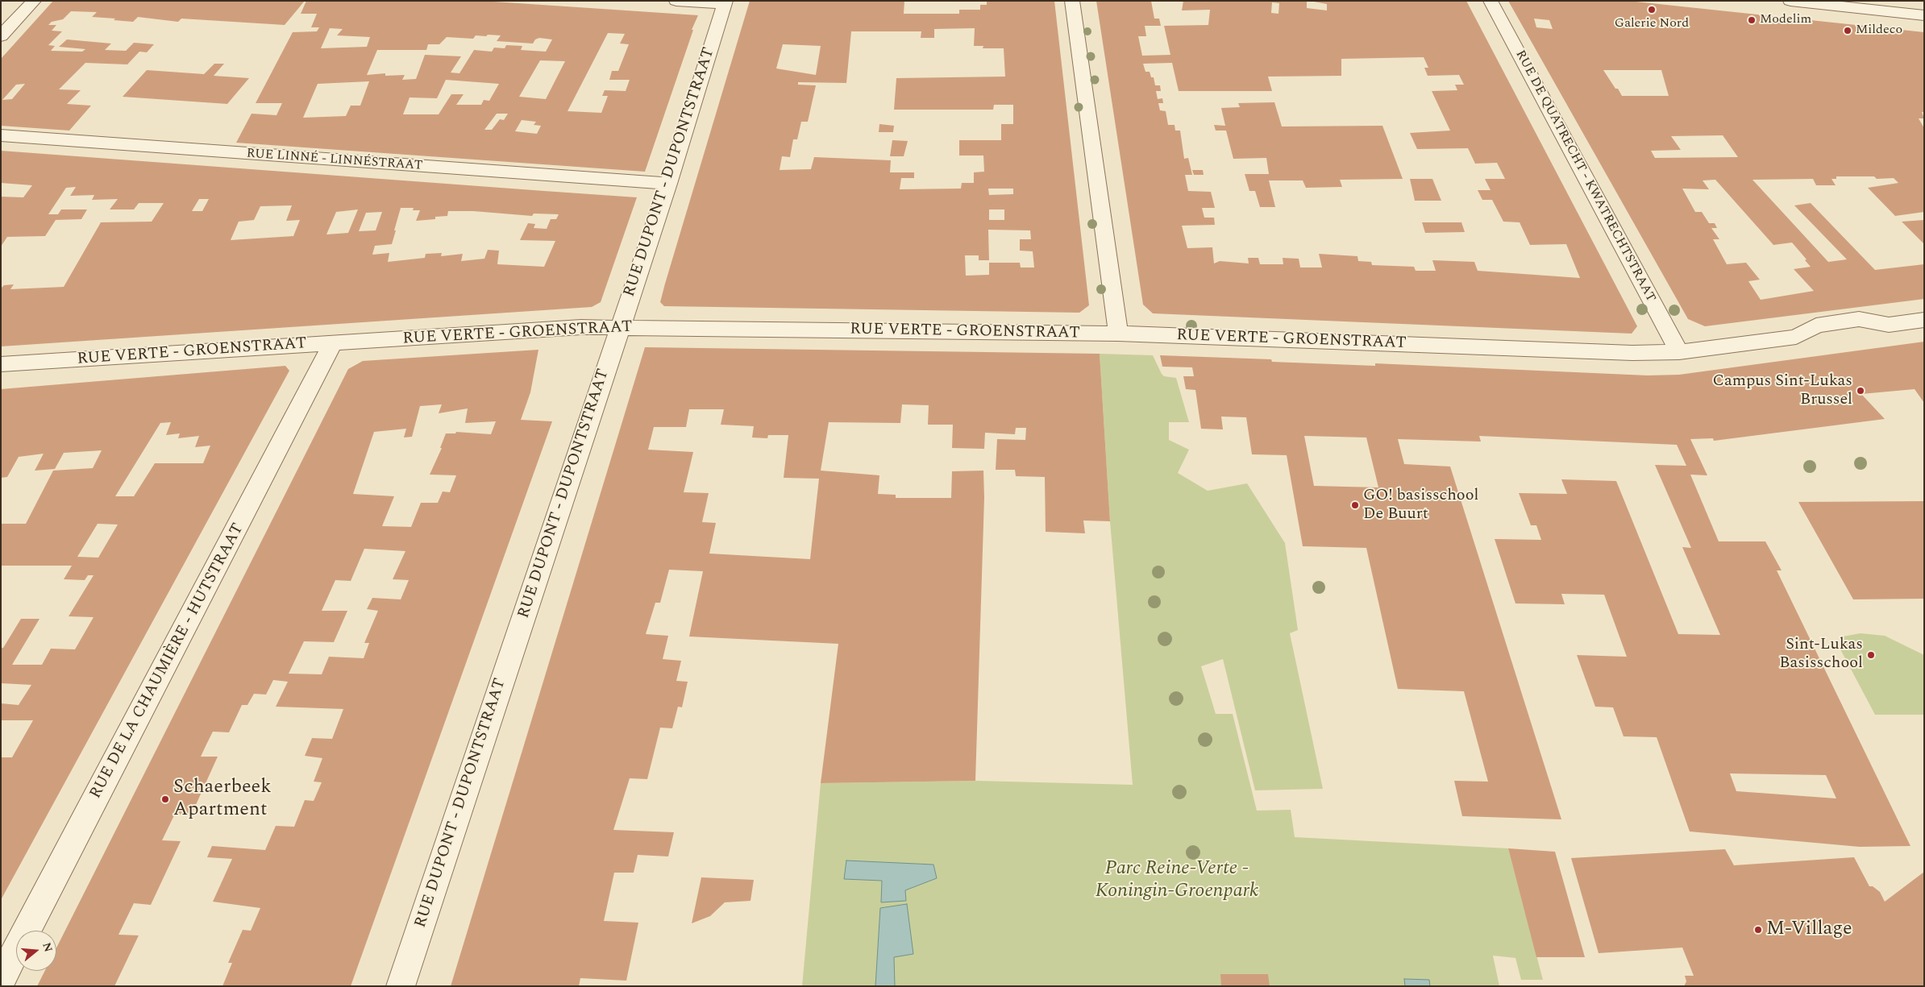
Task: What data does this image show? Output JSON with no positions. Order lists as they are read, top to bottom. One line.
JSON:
{"streets":{"street":["RUE LINNÉ - LINNÉSTRAAT","RUE DUPONT - DUPONTSTRAAT","RUE DE QUATRECHT - KWATRECHTSTRAAT","RUE VERTE - GROENSTRAAT","RUE DE LA CHAUMIÈRE - HUTSTRAAT"]},"crossings":[["RUE LINNÉ - LINNÉSTRAAT","RUE DUPONT - DUPONTSTRAAT"],["RUE DUPONT - DUPONTSTRAAT","RUE VERTE - GROENSTRAAT"],["RUE DE QUATRECHT - KWATRECHTSTRAAT","RUE VERTE - GROENSTRAAT"],["RUE VERTE - GROENSTRAAT","RUE DE LA CHAUMIÈRE - HUTSTRAAT"]],"parks":["Parc Reine-Verte - Koningin-Groenpark"],"places":["Galerie Nord","Modelim","Mildeco","Campus Sint-Lukas Brussel","GO! basisschool De Buurt","Sint-Lukas Basisschool","Schaerbeek Apartment","M-Village"],"north":"right"}
